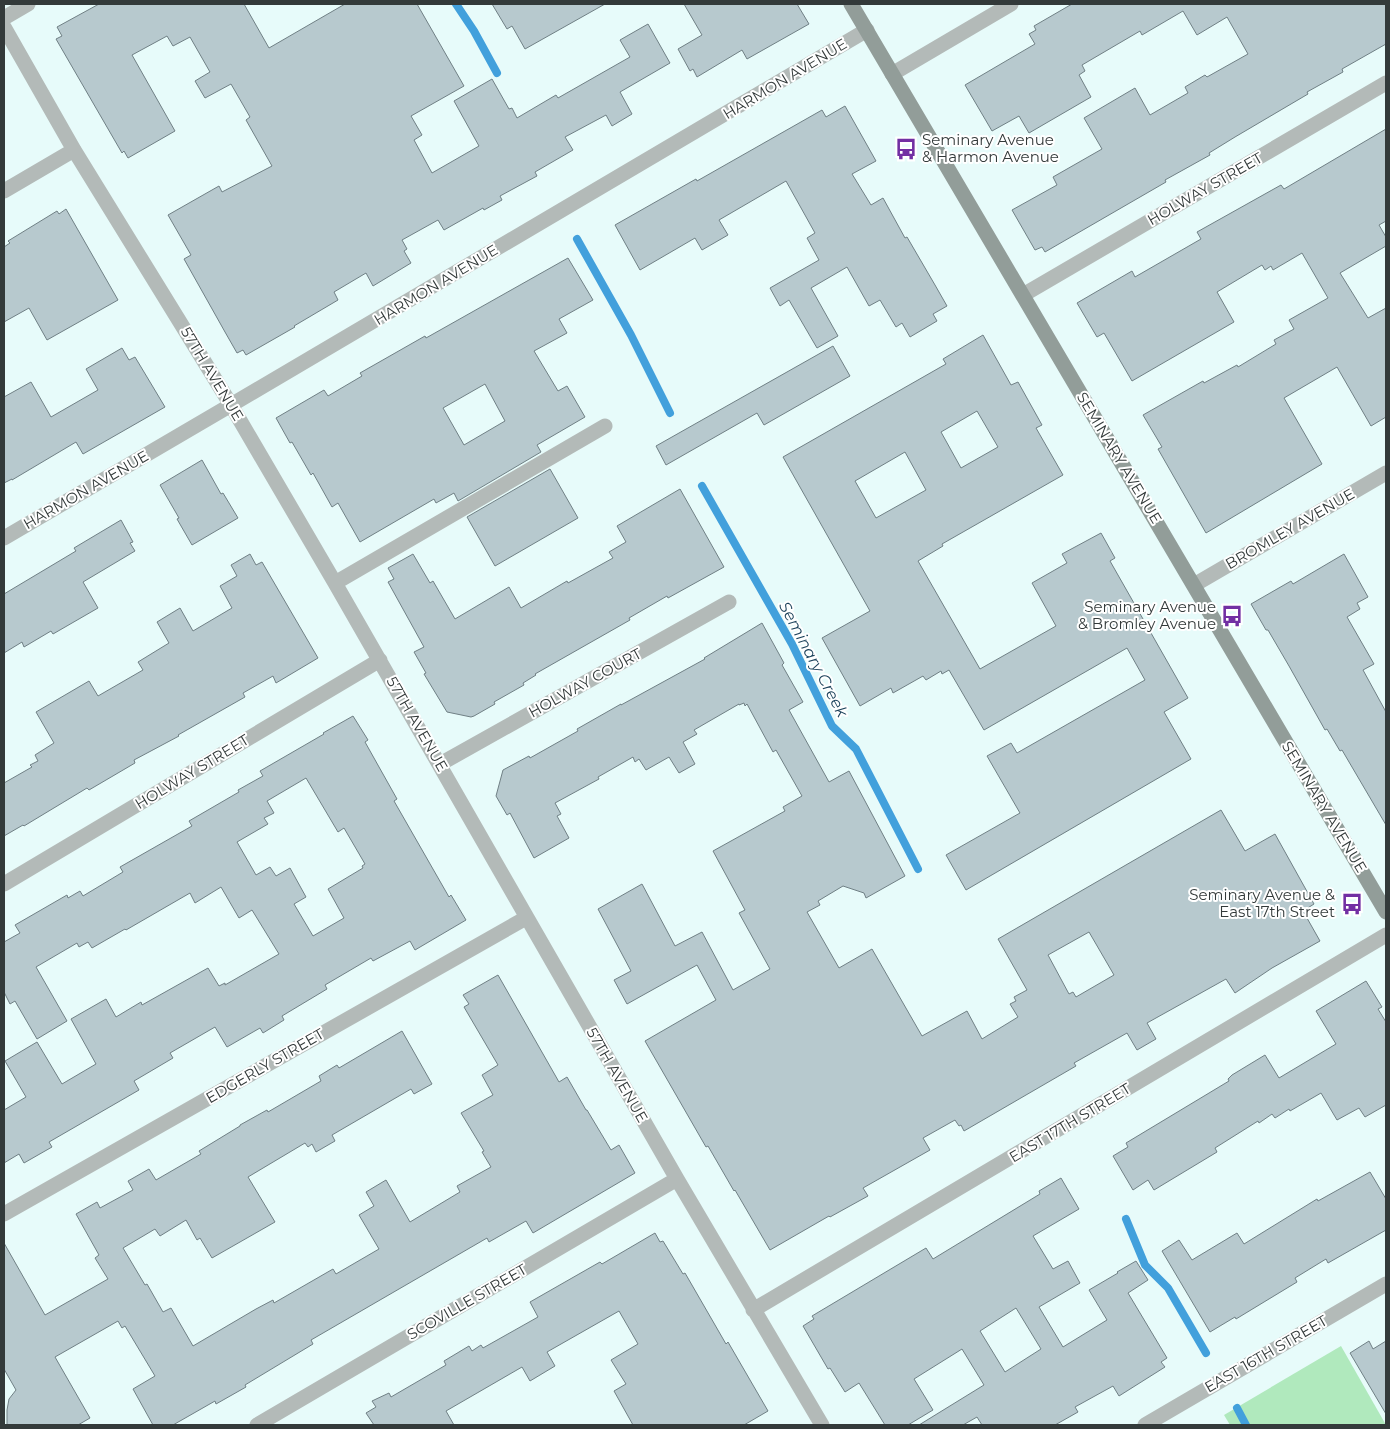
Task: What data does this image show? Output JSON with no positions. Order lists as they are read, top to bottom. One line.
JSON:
{"streets":{"street":["HARMON AVENUE","HOLWAY STREET","57TH AVENUE","SEMINARY AVENUE","BROMLEY AVENUE","HOLWAY COURT","EDGERLY STREET","EAST 17TH STREET","SCOVILLE STREET","EAST 16TH STREET"]},"crossings":[["HARMON AVENUE","57TH AVENUE"],["HARMON AVENUE","SEMINARY AVENUE"],["HOLWAY STREET","57TH AVENUE"],["HOLWAY STREET","SEMINARY AVENUE"],["57TH AVENUE","HOLWAY COURT"],["57TH AVENUE","EDGERLY STREET"],["57TH AVENUE","EAST 17TH STREET"],["57TH AVENUE","SCOVILLE STREET"],["SEMINARY AVENUE","BROMLEY AVENUE"]],"water":["Seminary Creek"],"places":{"bus stop":["Seminary Avenue & Harmon Avenue","Seminary Avenue & Bromley Avenue","Seminary Avenue & East 17th Street"]}}
